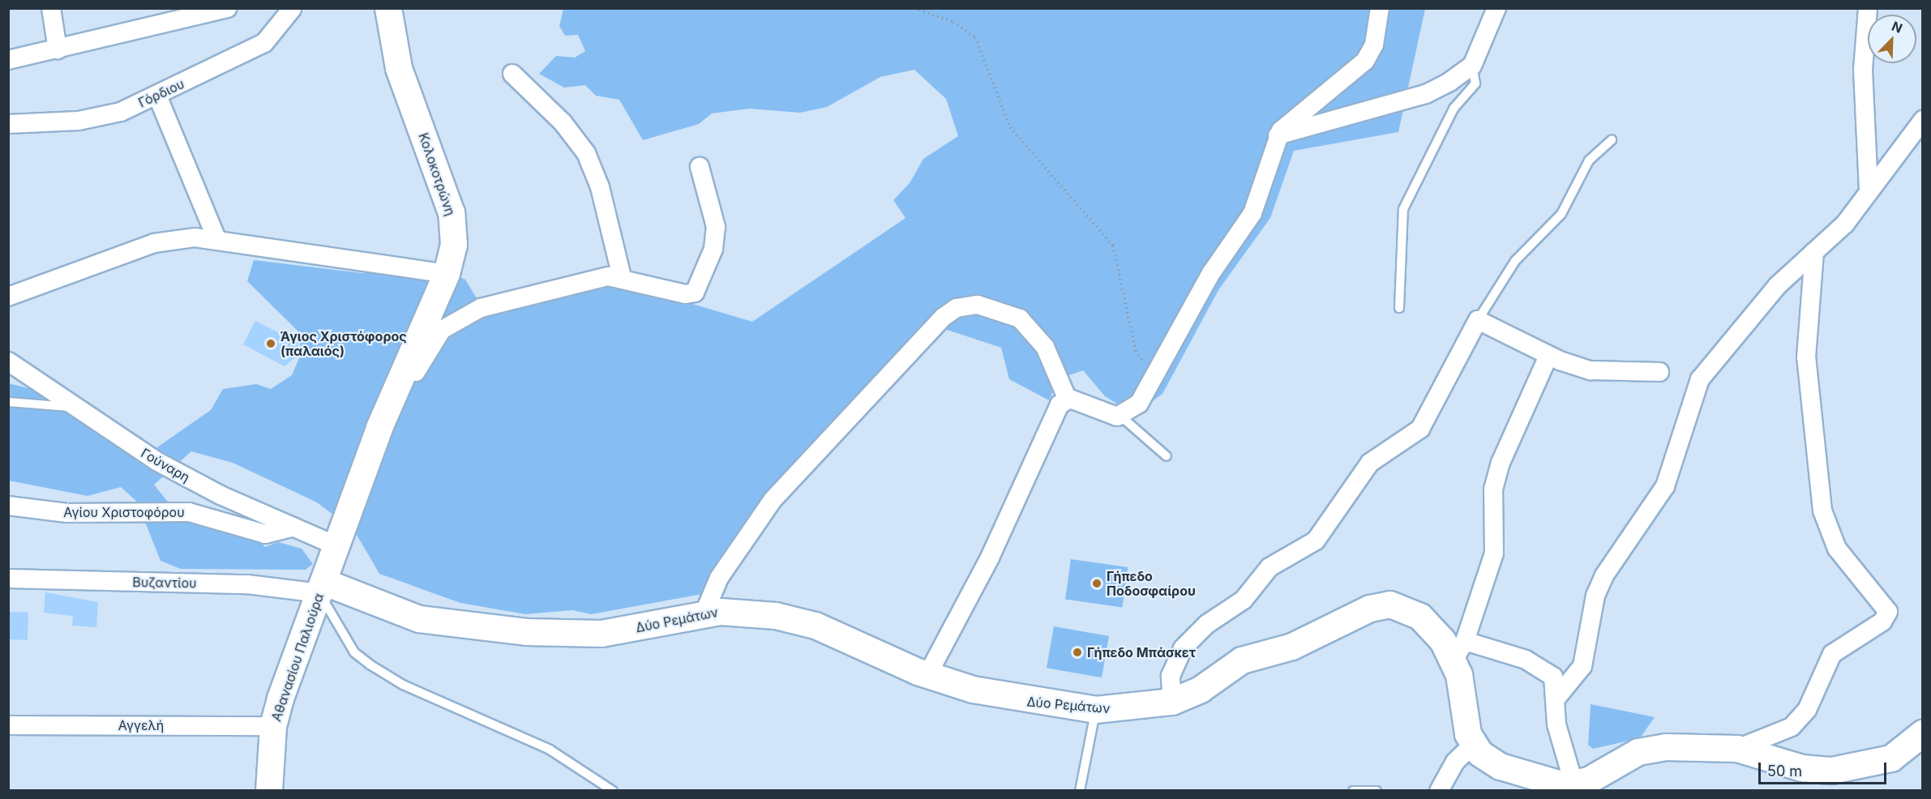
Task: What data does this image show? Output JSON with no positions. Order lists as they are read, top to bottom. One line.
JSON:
{"streets":{"street":["Γόρδιου","Κολοκοτρώνη","Γούναρη","Αγίου Χριστοφόρου","Βυζαντίου","Δύο Ρεμάτων","Αθανασίου Παλιούρα","Αγγελή"]},"crossings":[["Κολοκοτρώνη","Γούναρη"],["Κολοκοτρώνη","Βυζαντίου"],["Κολοκοτρώνη","Δύο Ρεμάτων"],["Κολοκοτρώνη","Αθανασίου Παλιούρα"],["Γούναρη","Αγίου Χριστοφόρου"],["Βυζαντίου","Δύο Ρεμάτων"],["Βυζαντίου","Αθανασίου Παλιούρα"],["Δύο Ρεμάτων","Αθανασίου Παλιούρα"],["Αθανασίου Παλιούρα","Αγγελή"]],"places":["Άγιος Χριστόφορος (παλαιός)","Γήπεδο Ποδοσφαίρου","Γήπεδο Μπάσκετ"],"scale_bar":"50 m","north":"top right"}
